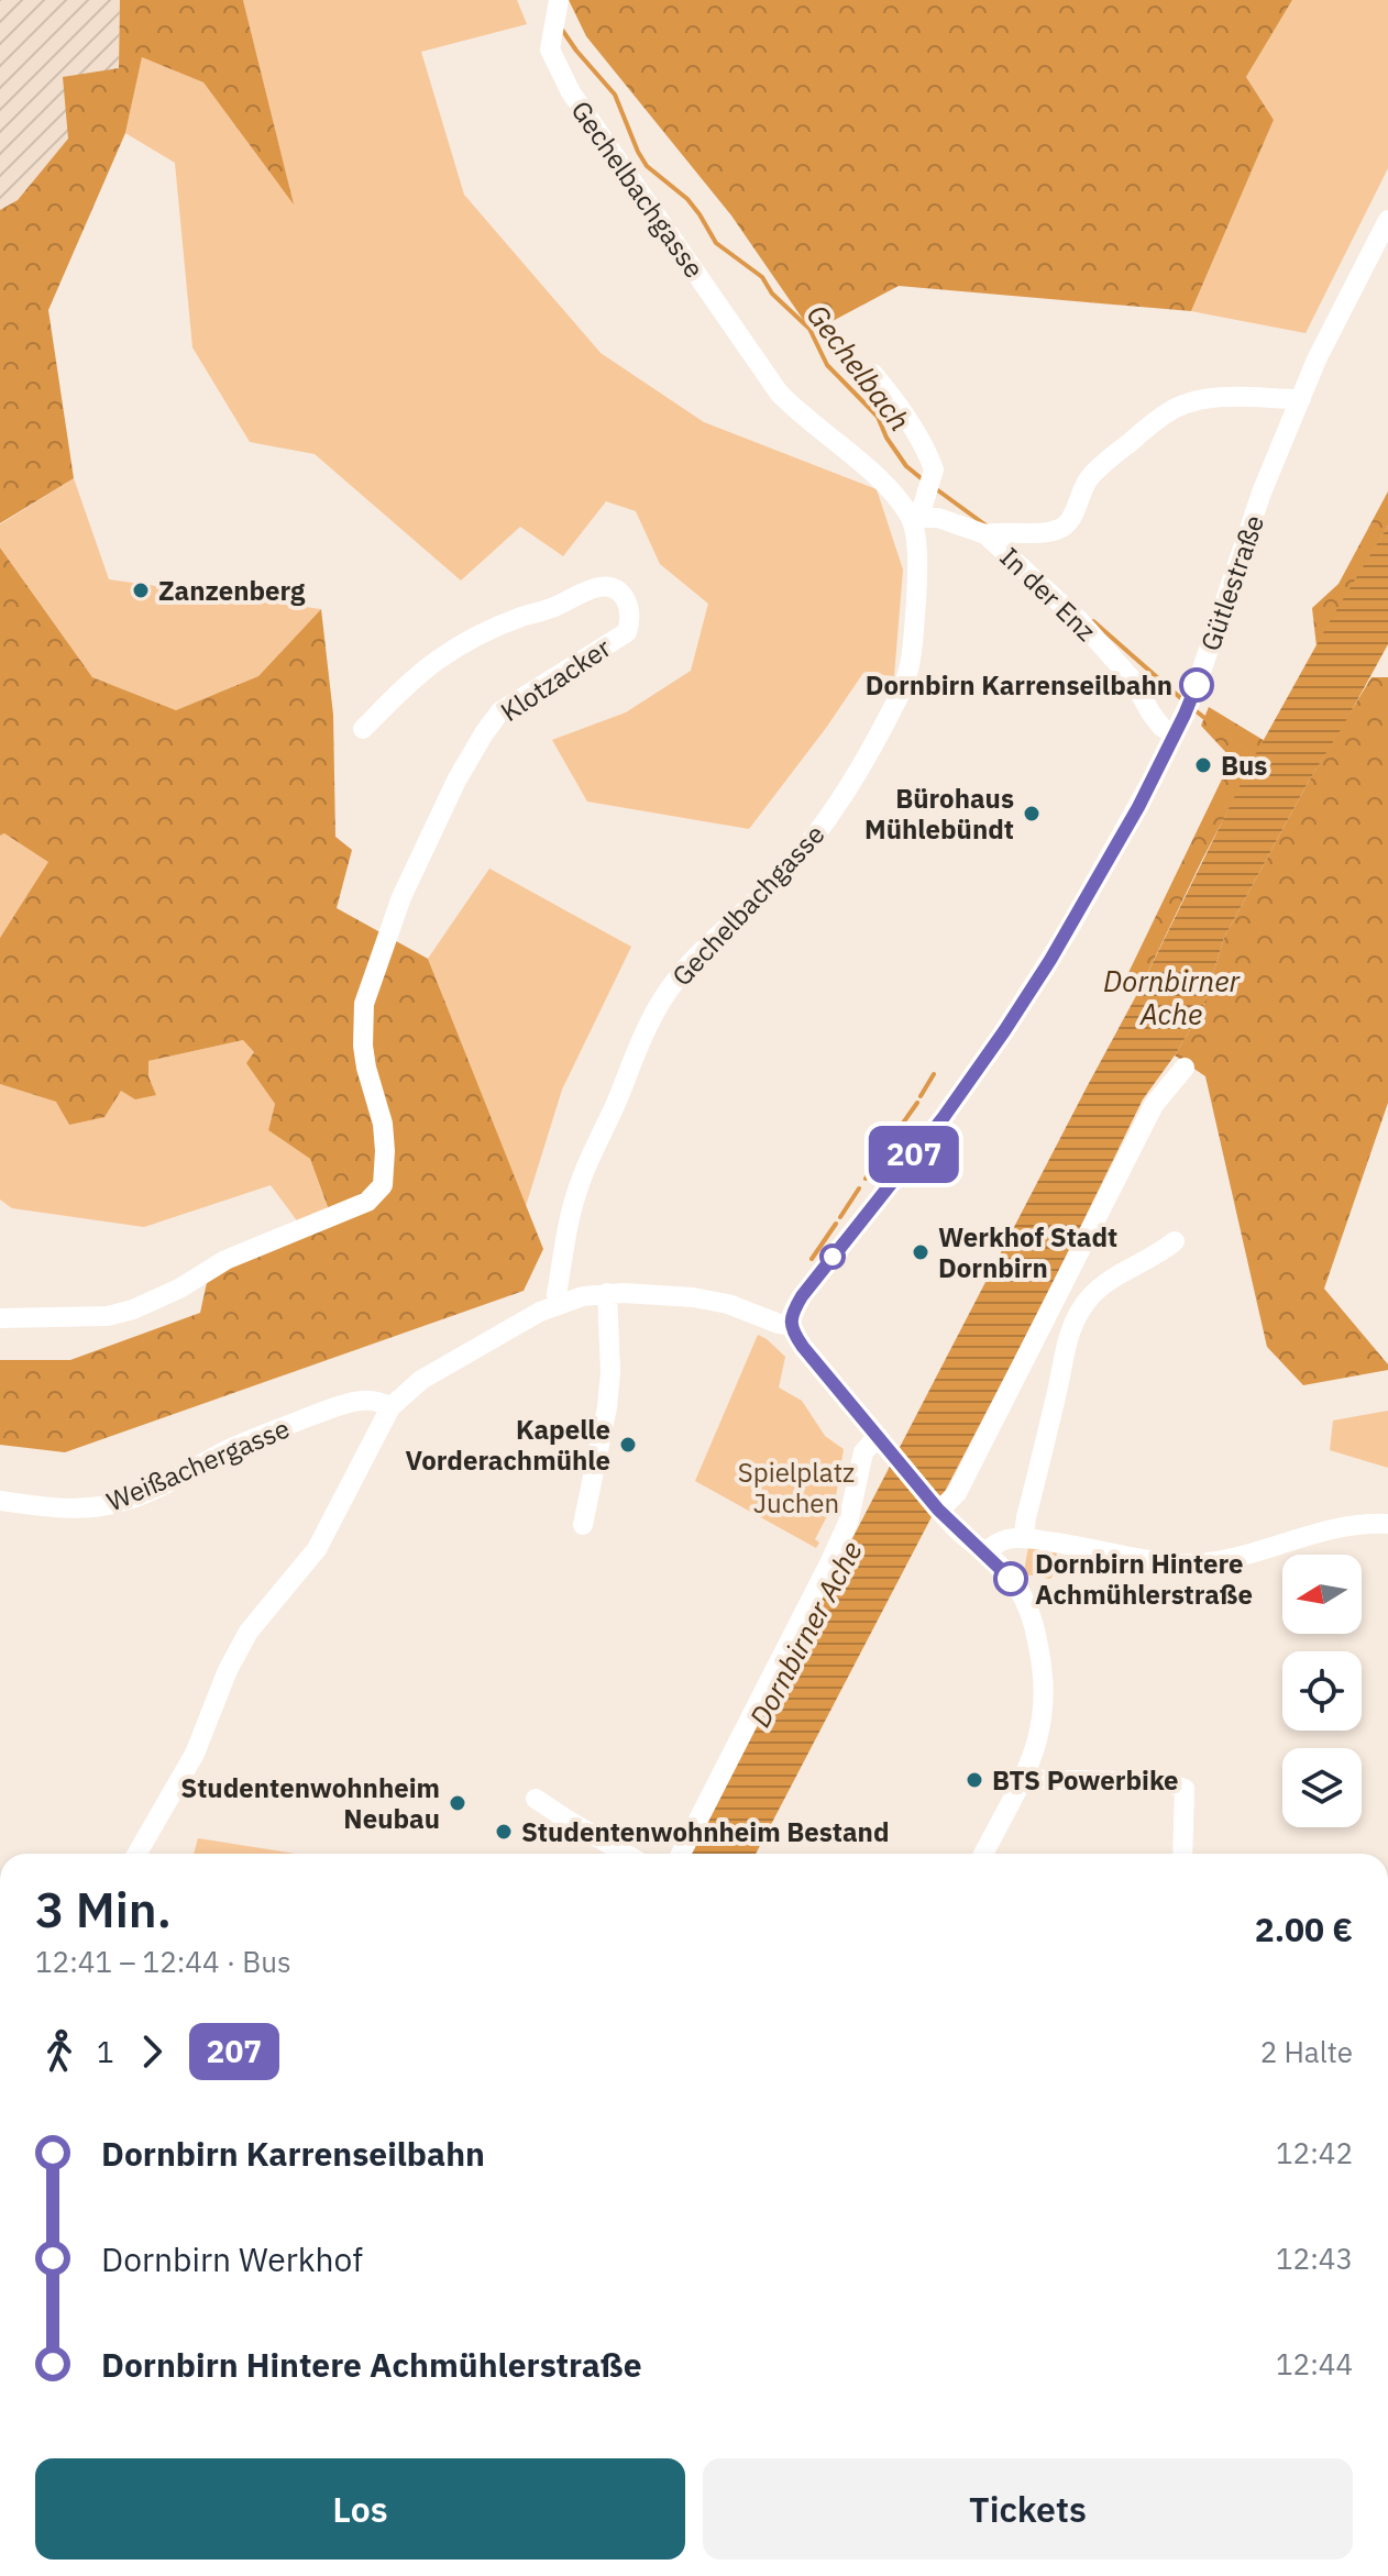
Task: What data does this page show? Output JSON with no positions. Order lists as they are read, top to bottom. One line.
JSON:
{"streets":{"street":["Gechelbachgasse","Gütlestraße","In der Enz","Klotzacker","Weißachergasse"]},"crossings":[["Gechelbachgasse","In der Enz"],["Gütlestraße","In der Enz"]],"water":["Gechelbach","Dornbirner Ache"],"parks":["Spielplatz Juchen"],"places":["Zanzenberg","Dornbirn Karrenseilbahn","Bus","Bürohaus Mühlebündt","Werkhof Stadt Dornbirn","Kapelle Vorderachmühle","Dornbirn Hintere Achmühlerstraße","BTS Powerbike","Studentenwohnheim Neubau","Studentenwohnheim Bestand"],"lines":["bus line 207"],"north":"left","page":{"on_map":"207","heading":["3 Min.","12:41 – 12:44 · Bus","2.00 €"],"legs":["1","207","2 Halte"],"list":[{"name":"Dornbirn Karrenseilbahn","value":"12:42"},{"name":"Dornbirn Werkhof","value":"12:43"},{"name":"Dornbirn Hintere Achmühlerstraße","value":"12:44"}],"buttons":["Los","Tickets"]}}
